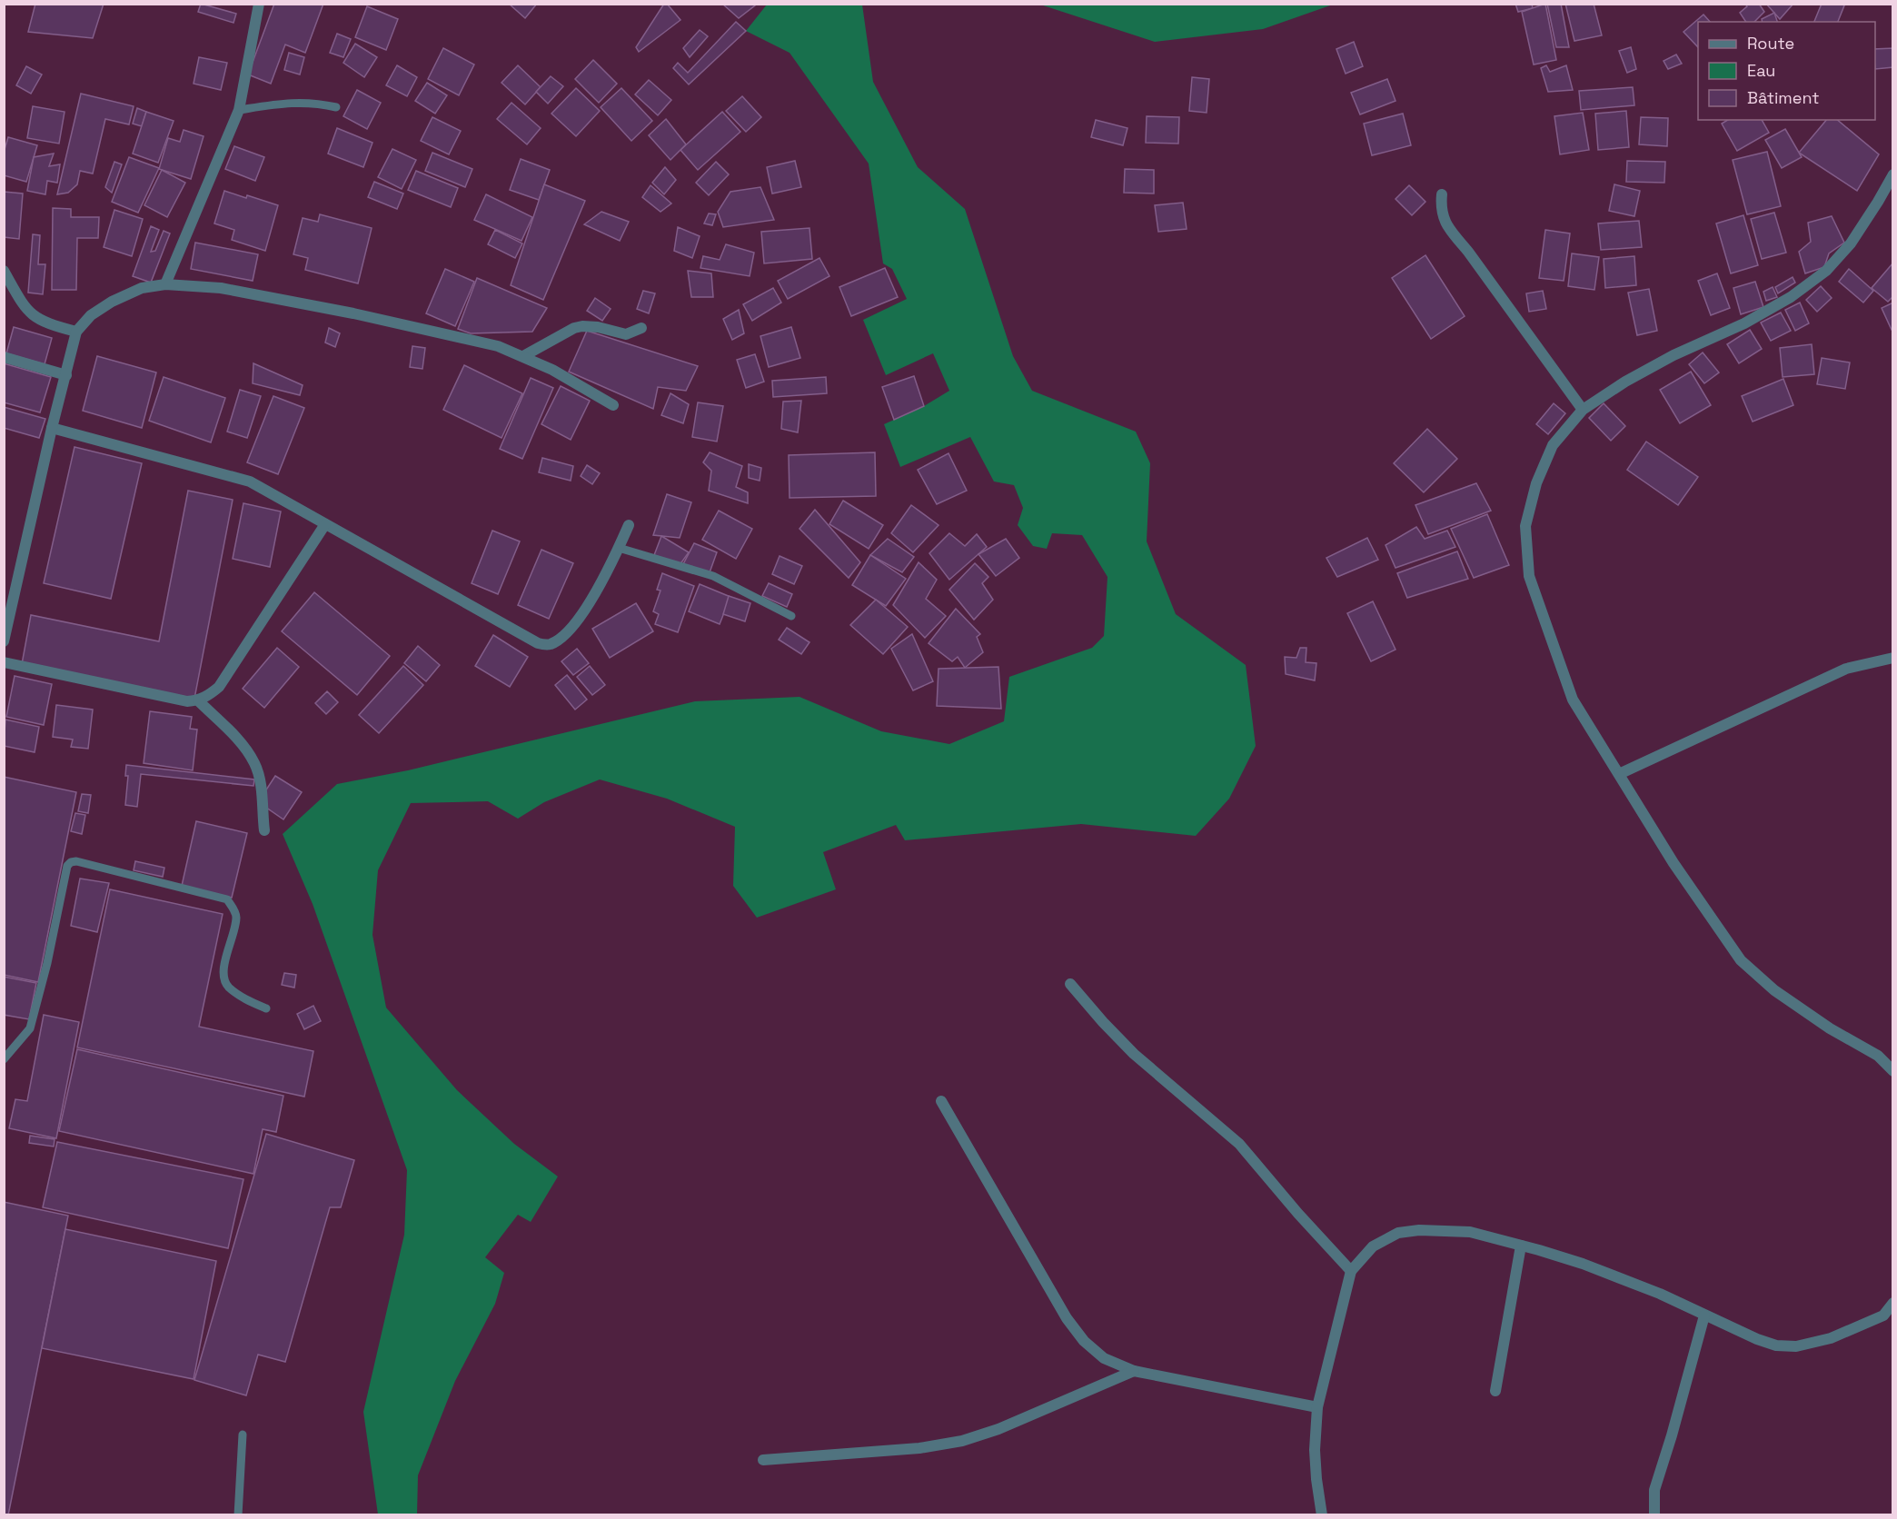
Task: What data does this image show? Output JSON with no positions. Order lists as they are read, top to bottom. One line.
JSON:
{"legend":["Route","Eau","Bâtiment"]}
